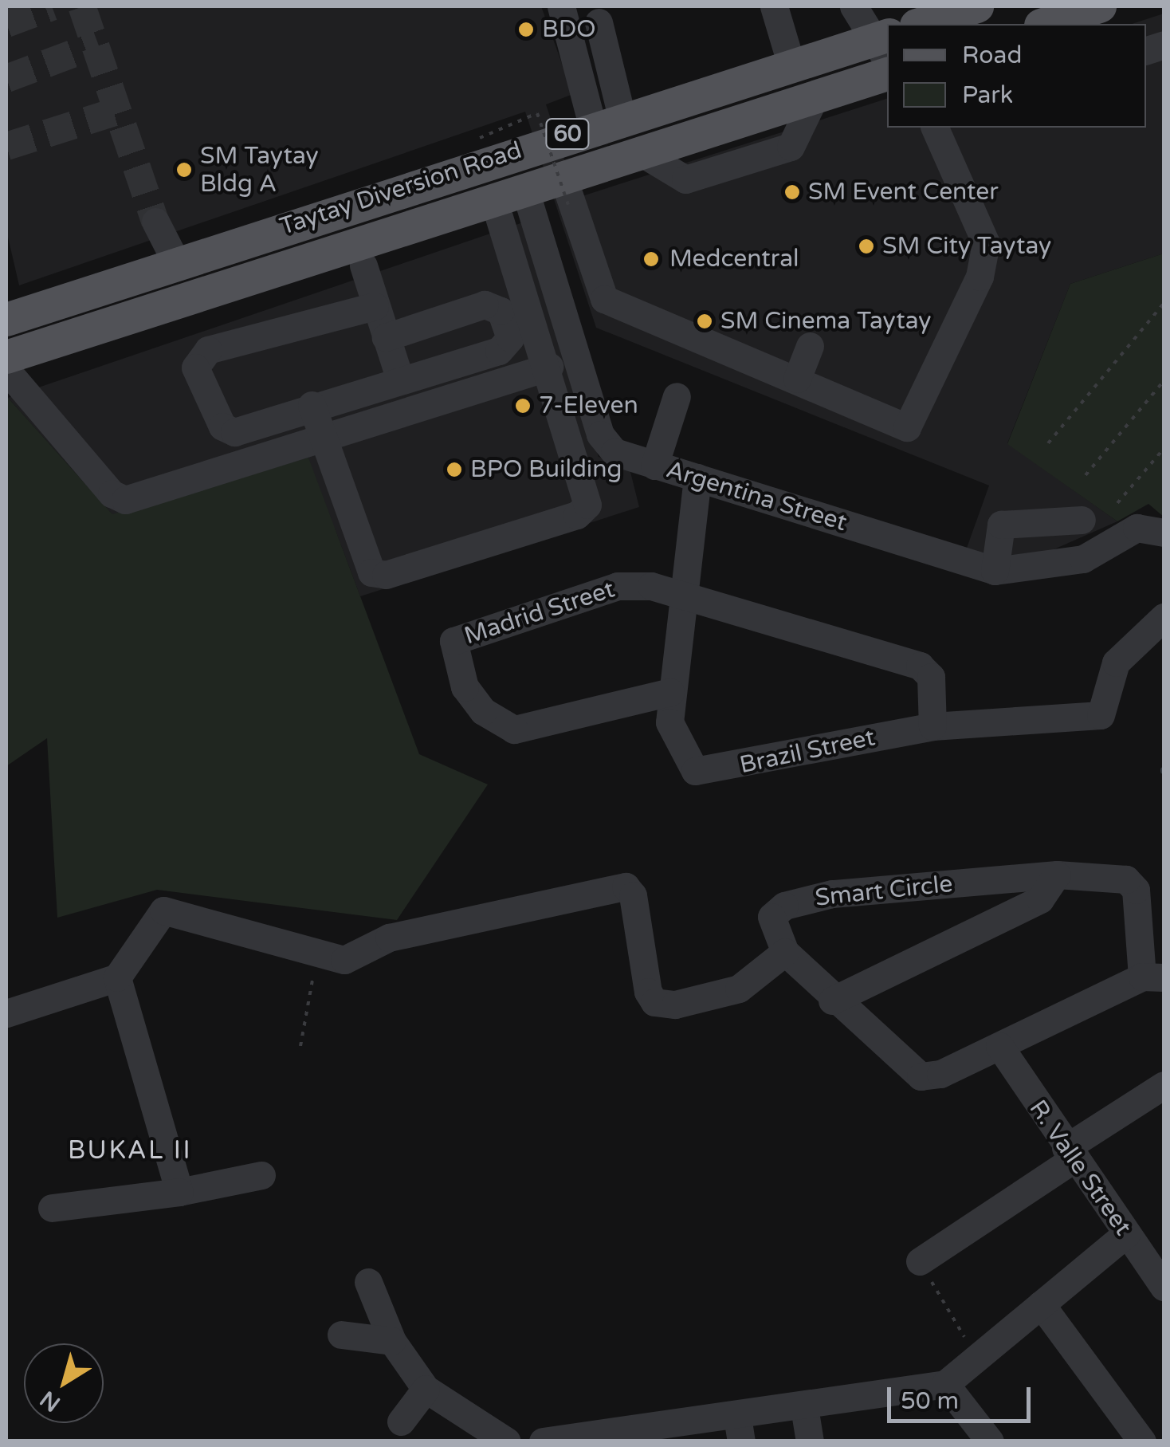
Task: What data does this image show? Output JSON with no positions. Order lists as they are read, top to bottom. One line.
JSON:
{"streets":{"main road":["60","Taytay Diversion Road"],"street":["Argentina Street","Madrid Street","Brazil Street","Smart Circle","R. Valle Street"]},"crossings":[["Taytay Diversion Road","Argentina Street"],["Argentina Street","Brazil Street"],["Madrid Street","Brazil Street"],["Smart Circle","R. Valle Street"]],"districts":["BUKAL II"],"places":["BDO","SM Taytay Bldg A","SM Event Center","SM City Taytay","Medcentral","SM Cinema Taytay","7-Eleven","BPO Building"],"legend":["Road","Park"],"scale_bar":"50 m","north":"bottom left"}
